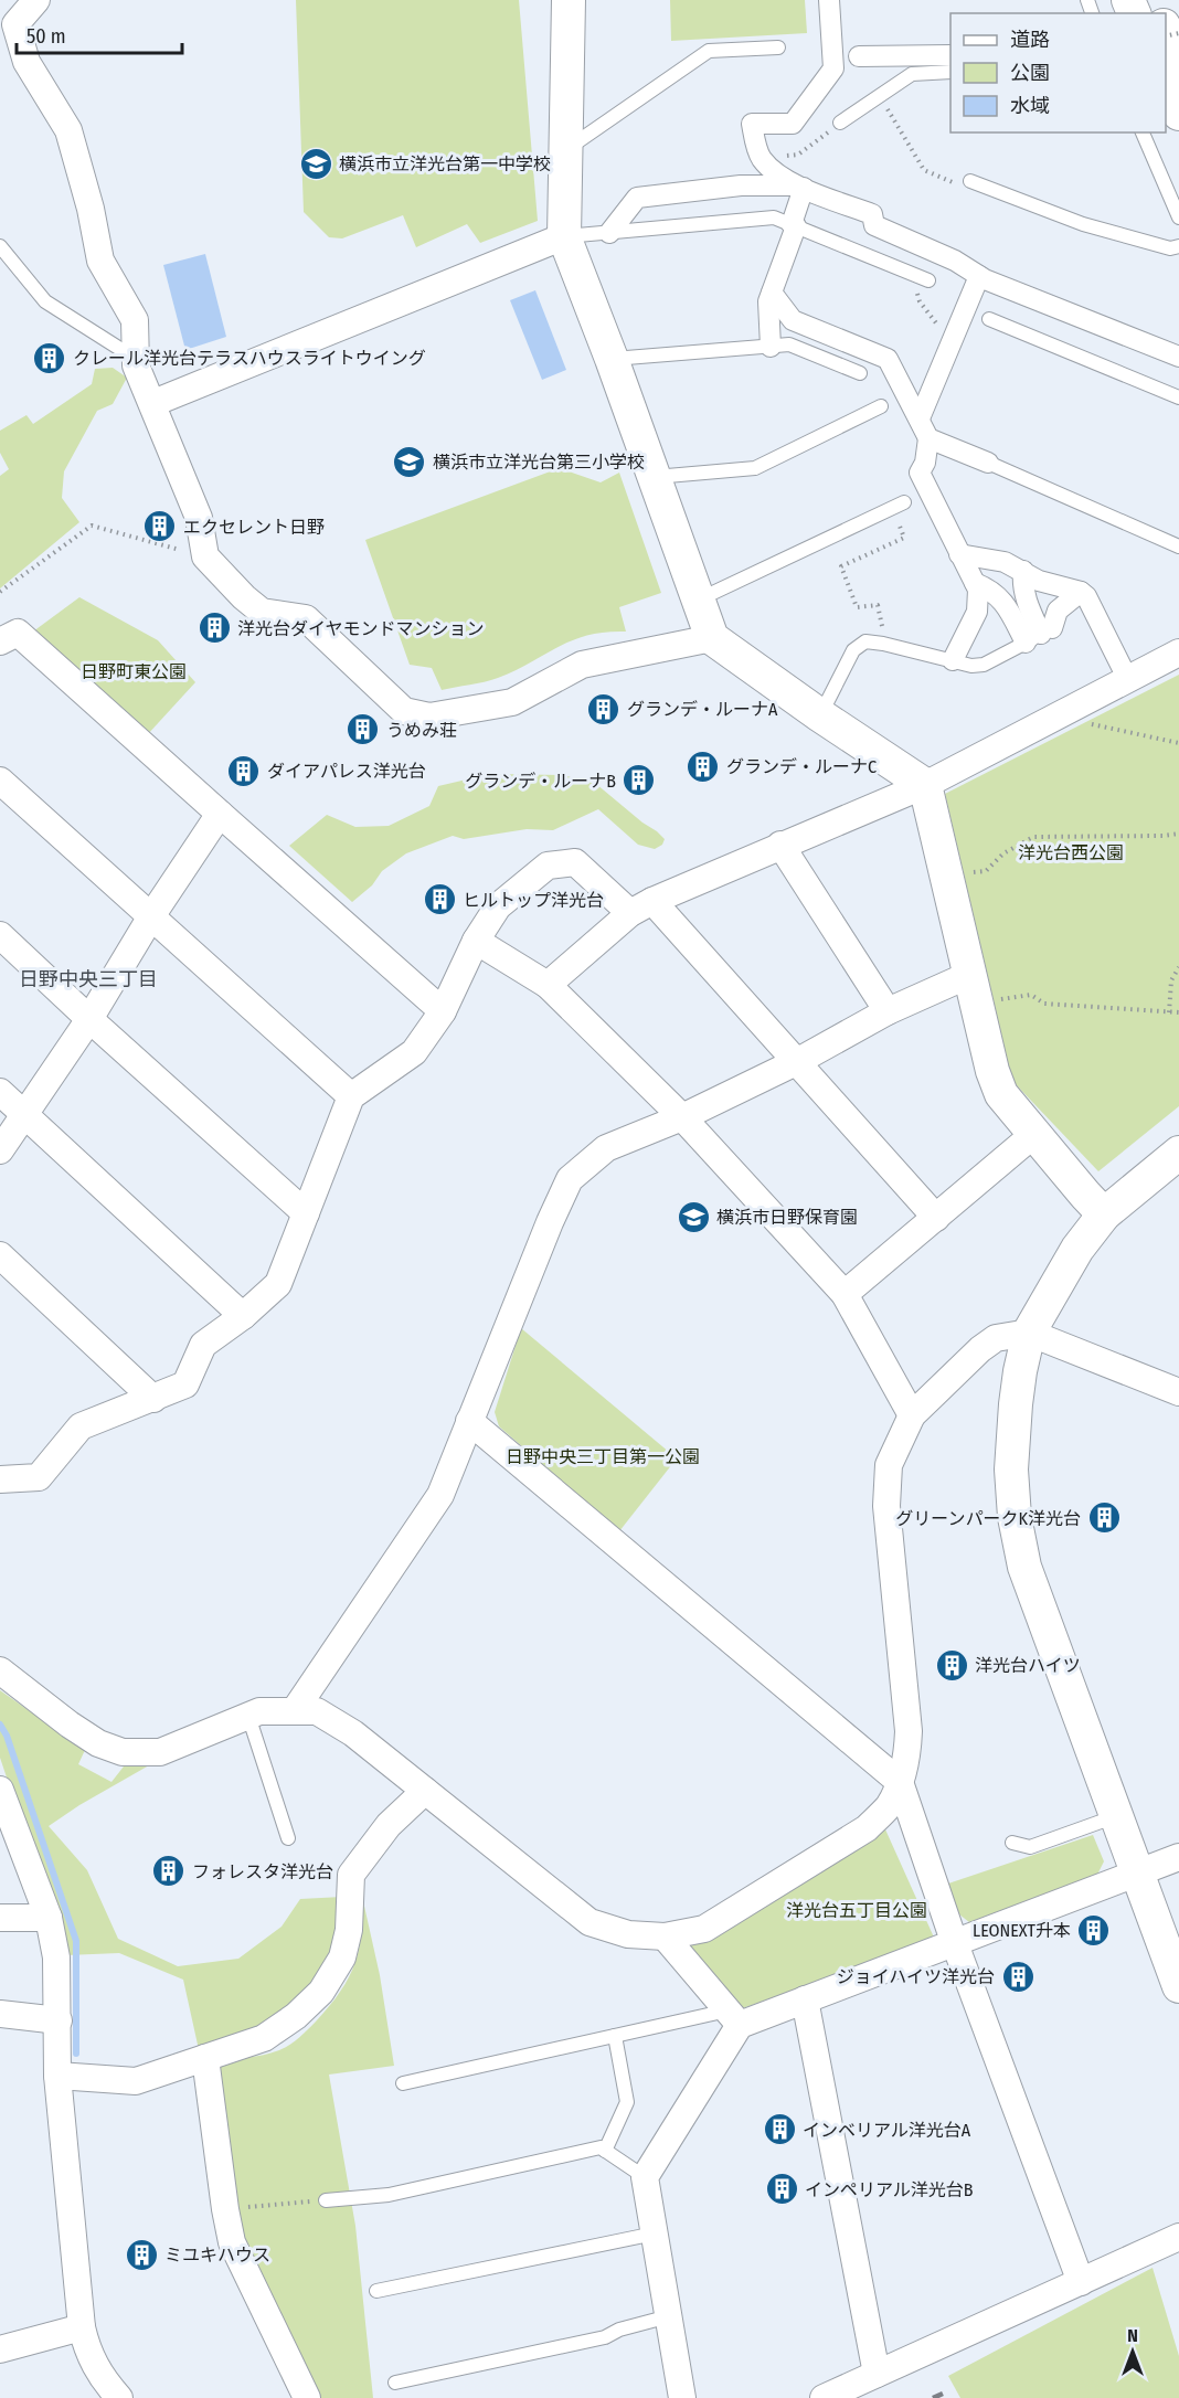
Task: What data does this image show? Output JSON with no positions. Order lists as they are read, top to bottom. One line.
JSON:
{"districts":["日野中央三丁目"],"parks":["日野町東公園","洋光台西公園","日野中央三丁目第一公園","洋光台五丁目公園"],"places":{"school or university":["横浜市立洋光台第一中学校","横浜市立洋光台第三小学校","横浜市日野保育園"],"building":["クレール洋光台テラスハウスライトウイング","エクセレント日野","洋光台ダイヤモンドマンション","グランデ・ルーナA","うめみ荘","グランデ・ルーナC","ダイアパレス洋光台","グランデ・ルーナB","ヒルトップ洋光台","グリーンパークK洋光台","洋光台ハイツ","フォレスタ洋光台","LEONEXT升本","ジョイハイツ洋光台","インベリアル洋光台A","インペリアル洋光台B","ミユキハウス"]},"legend":["道路","公園","水域"],"scale_bar":"50 m","north":"top"}
